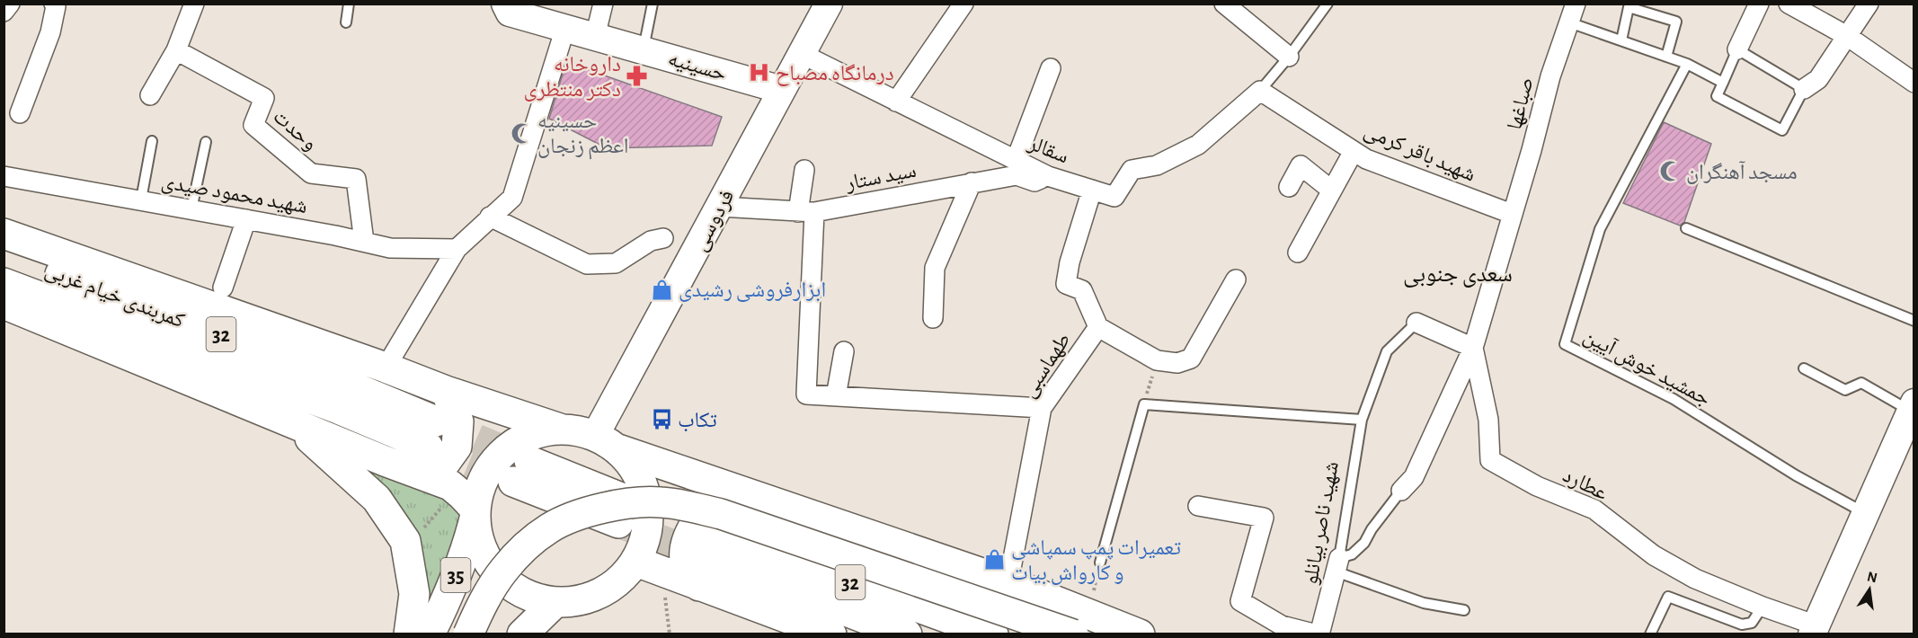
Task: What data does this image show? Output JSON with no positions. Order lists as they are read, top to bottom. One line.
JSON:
{"streets":{"highway":["کمربندی خیام غربی","32","35"],"main road":["حسینیه","فردوسی"],"street":["صباغها","وحدت","سقالر","شهید باقر کرمی","سید ستار","شهید محمود صیدی","طهماسبی","عطارد","شهید ناصر بیانلو"],"lane":["جمشید خوش آیین"]},"crossings":[["حسینیه","فردوسی"],["صباغها","شهید باقر کرمی"],["صباغها","عطارد"],["وحدت","شهید محمود صیدی"],["سقالر","شهید باقر کرمی"],["سقالر","سید ستار"],["سقالر","فردوسی"],["سقالر","طهماسبی"],["سید ستار","فردوسی"],["فردوسی","35"]],"districts":["سعدی جنوبی"],"places":{"hospital":["درمانگاه مصباح"],"pharmacy":["داروخانه دکتر منتظری"],"mosque":["حسینیه اعظم زنجان","مسجد آهنگران"],"shop":["ابزارفروشی رشیدی","تعمیرات پمپ سمپاشی و کارواش بیات"],"bus stop":["تکاب"]},"north":"top"}
